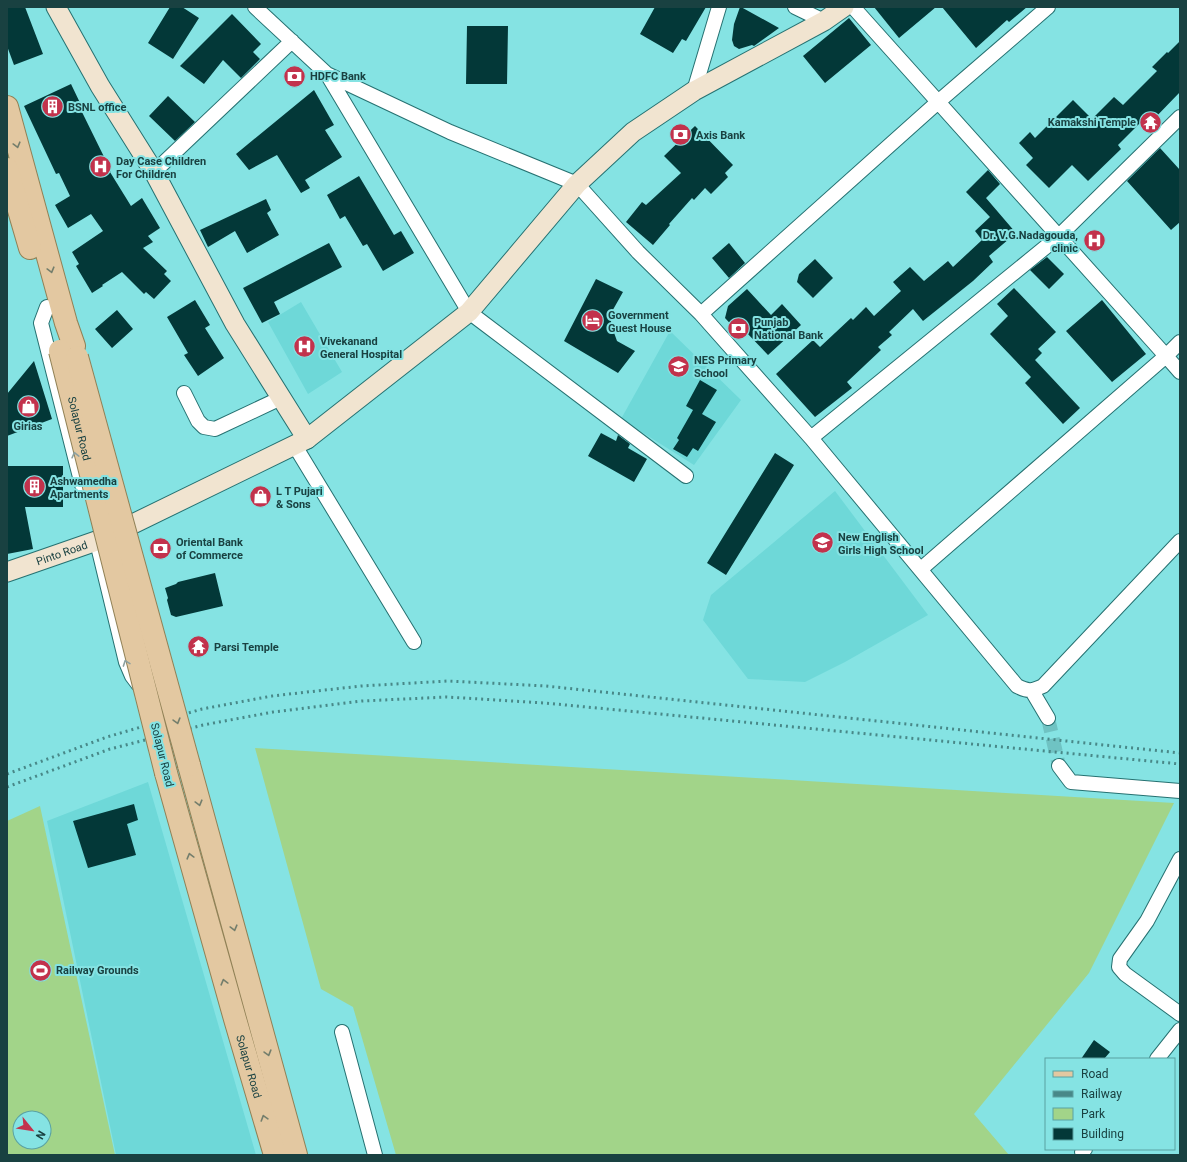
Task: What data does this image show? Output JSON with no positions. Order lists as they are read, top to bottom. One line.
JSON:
{"streets":{"main road":["Solapur Road"],"street":["Pinto Road"]},"places":{"bank":["HDFC Bank","Axis Bank","Punjab National Bank","Oriental Bank of Commerce"],"building":["BSNL office","Ashwamedha Apartments"],"temple":["Kamakshi Temple","Parsi Temple"],"hospital":["Day Case Children For Children","Dr. V.G.Nadagouda, clinic","Vivekanand General Hospital"],"hotel":["Government Guest House"],"school or university":["NES Primary School","New English Girls High School"],"shop":["Girias","L T Pujari & Sons"],"sports":["Railway Grounds"]},"legend":["Road","Railway","Park","Building"],"north":"bottom right"}
